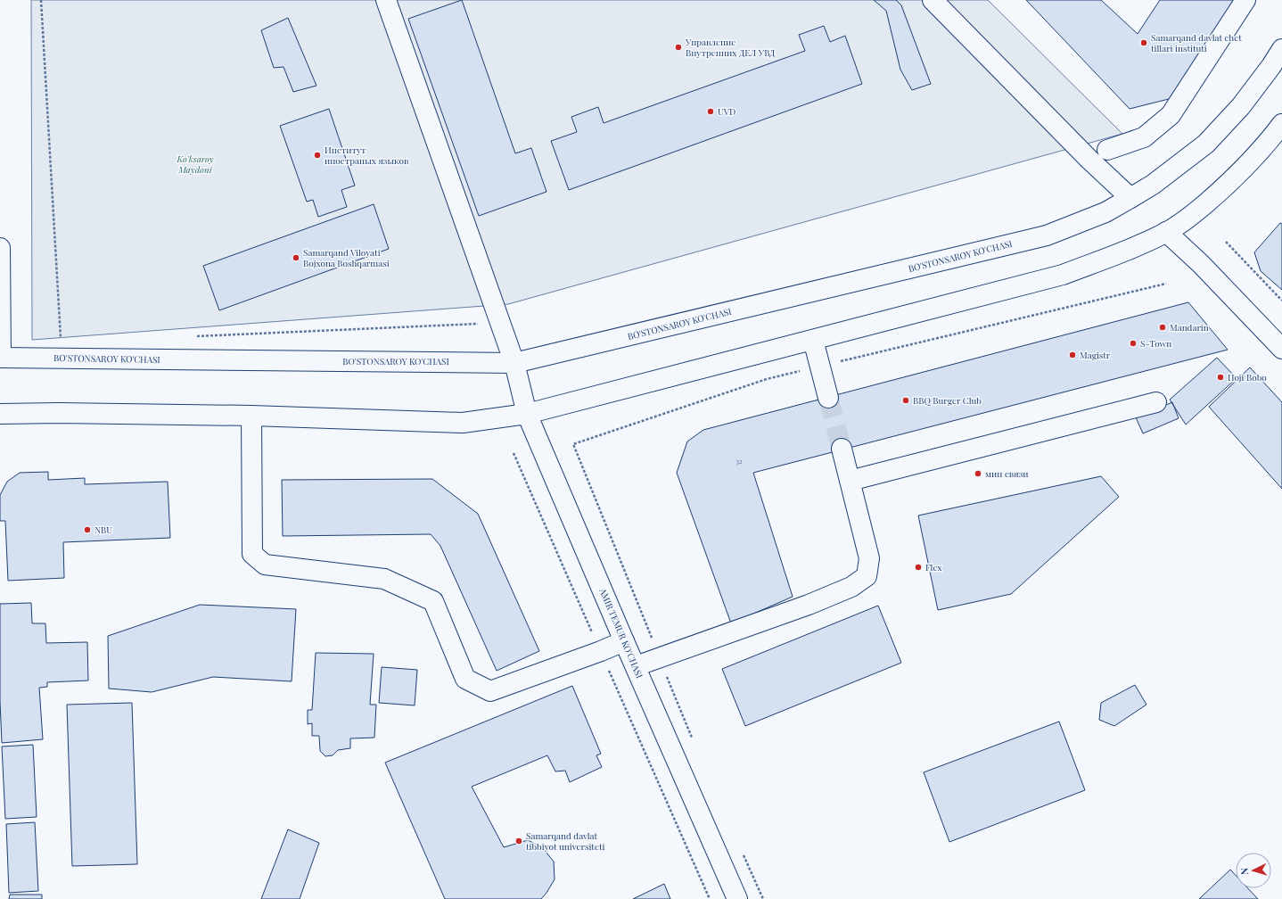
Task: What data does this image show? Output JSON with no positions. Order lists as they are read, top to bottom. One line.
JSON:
{"streets":{"main road":["BO'STONSAROY KO'CHASI","AMIR TEMUR KO'CHASI"]},"crossings":[["BO'STONSAROY KO'CHASI","AMIR TEMUR KO'CHASI"]],"parks":["Ko'ksaroy Maydoni"],"places":["Samarqand davlat chet tillari instituti","Управление Внутренних ДЕЛ УВД","UVD","Институт иностраных языков","Samarqand Viloyati Bojxona Boshqarmasi","Mandarin","S-Town","Magistr","Hoji Bobo","BBQ Burger Club","мин связи","NBU","Flex","Samarqand davlat tibbiyot universiteti"],"house_numbers":["32"],"north":"left"}
